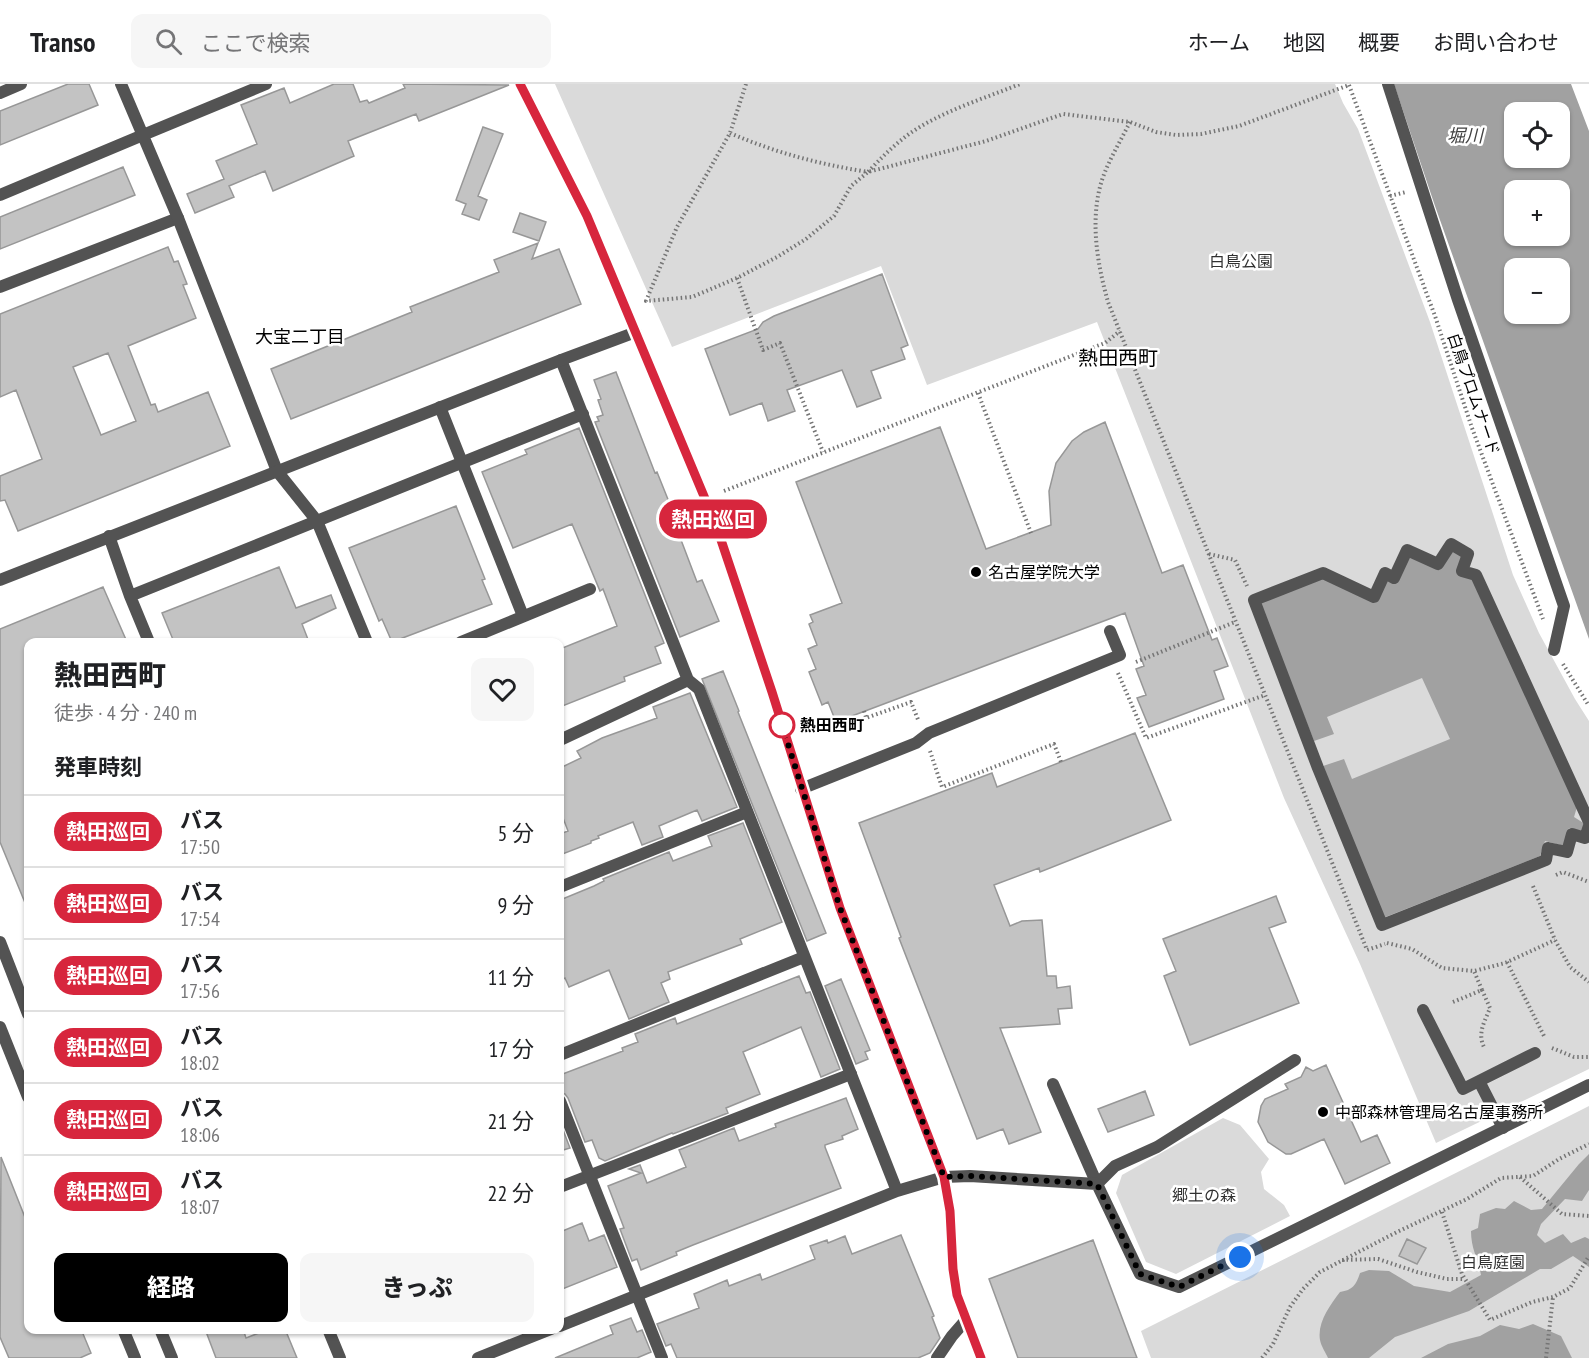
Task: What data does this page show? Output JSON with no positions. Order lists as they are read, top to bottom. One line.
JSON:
{"streets":{"path":["白鳥プロムナード"]},"districts":["大宝二丁目","熱田西町"],"water":["堀川"],"parks":["白鳥公園","郷土の森","白鳥庭園"],"places":["名古屋学院大学","熱田西町","中部森林管理局名古屋事務所"],"lines":["bus line 熱田巡回"],"page":{"header":"Transo","search":"ここで検索","nav":["ホーム","地図","概要","お問い合わせ"],"on_map":"熱田巡回","map_buttons":["+","−"],"heading":[["熱田西町","徒歩 · 4 分 · 240 m"],"発車時刻"],"list":[{"mark":"熱田巡回","name":"バス","note":"17:50","value":"5 分"},{"mark":"熱田巡回","name":"バス","note":"17:54","value":"9 分"},{"mark":"熱田巡回","name":"バス","note":"17:56","value":"11 分"},{"mark":"熱田巡回","name":"バス","note":"18:02","value":"17 分"},{"mark":"熱田巡回","name":"バス","note":"18:06","value":"21 分"},{"mark":"熱田巡回","name":"バス","note":"18:07","value":"22 分"}],"buttons":["経路","きっぷ"]}}
